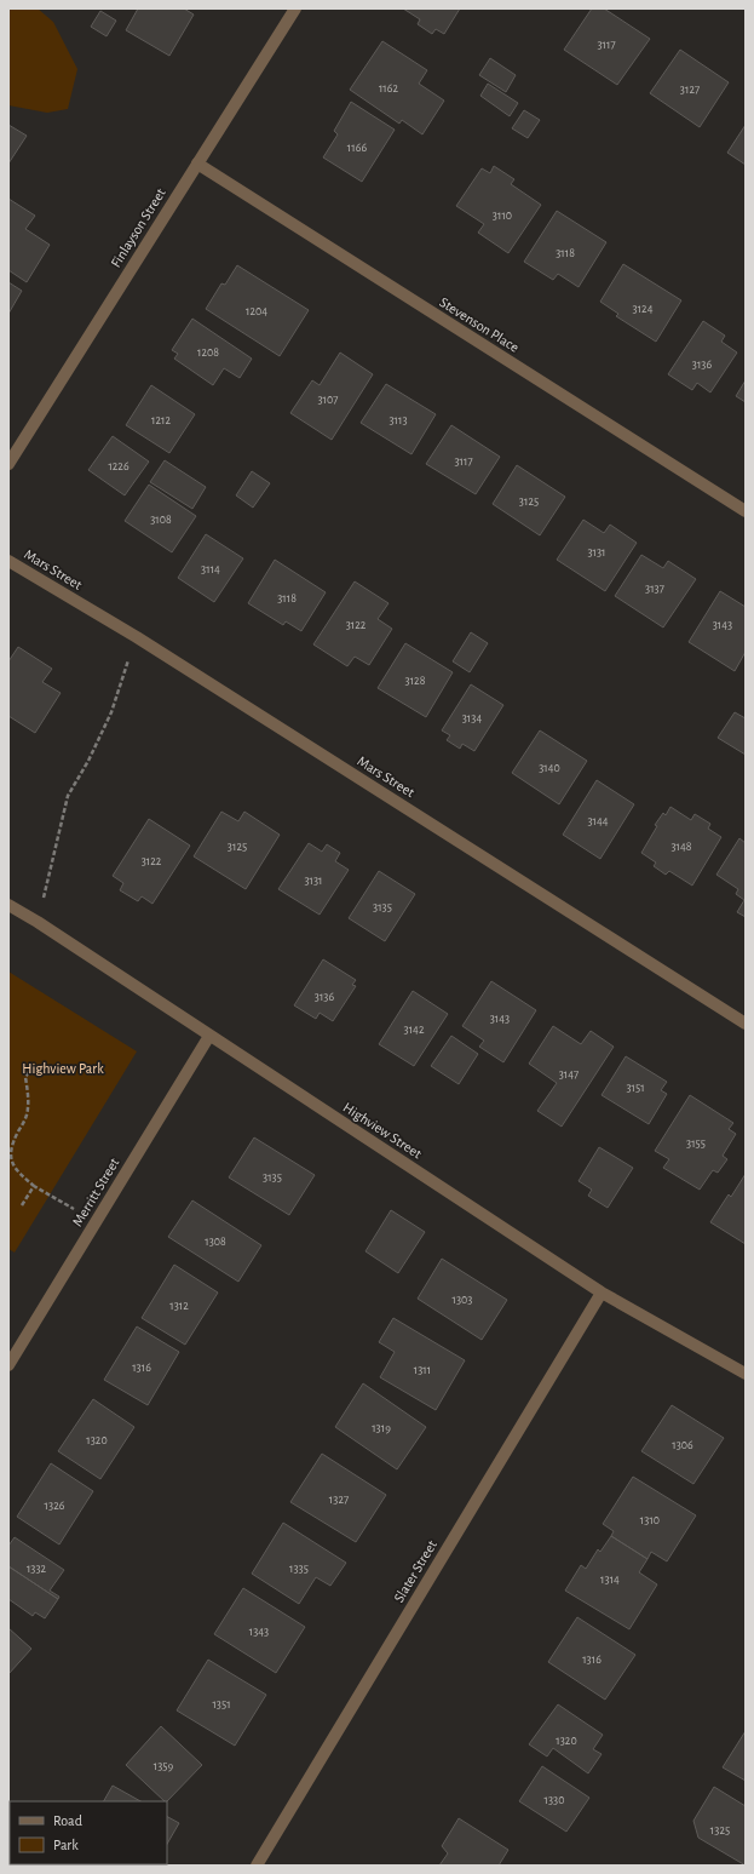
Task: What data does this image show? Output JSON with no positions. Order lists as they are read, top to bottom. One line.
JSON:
{"streets":{"street":["Finlayson Street","Stevenson Place","Mars Street","Highview Street","Merritt Street","Slater Street"]},"crossings":[["Finlayson Street","Stevenson Place"],["Highview Street","Merritt Street"],["Highview Street","Slater Street"]],"parks":["Highview Park"],"house_numbers":["3117","1162","3127","1166","3110","3118","3124","1204","1208","3136","3107","1212","3113","3117","1226","3125","3108","3131","3114","3137","3118","3122","3143","3128","3134","3140","3144","3125","3148","3122","3131","3135","3136","3143","3142","3147","3151","3155","3135","1308","1303","1312","1316","1311","1319","1320","1306","1327","1326","1310","1332","1335","1314","1343","1316","1351","1320","1359","1330","1325"],"legend":["Road","Park"]}
